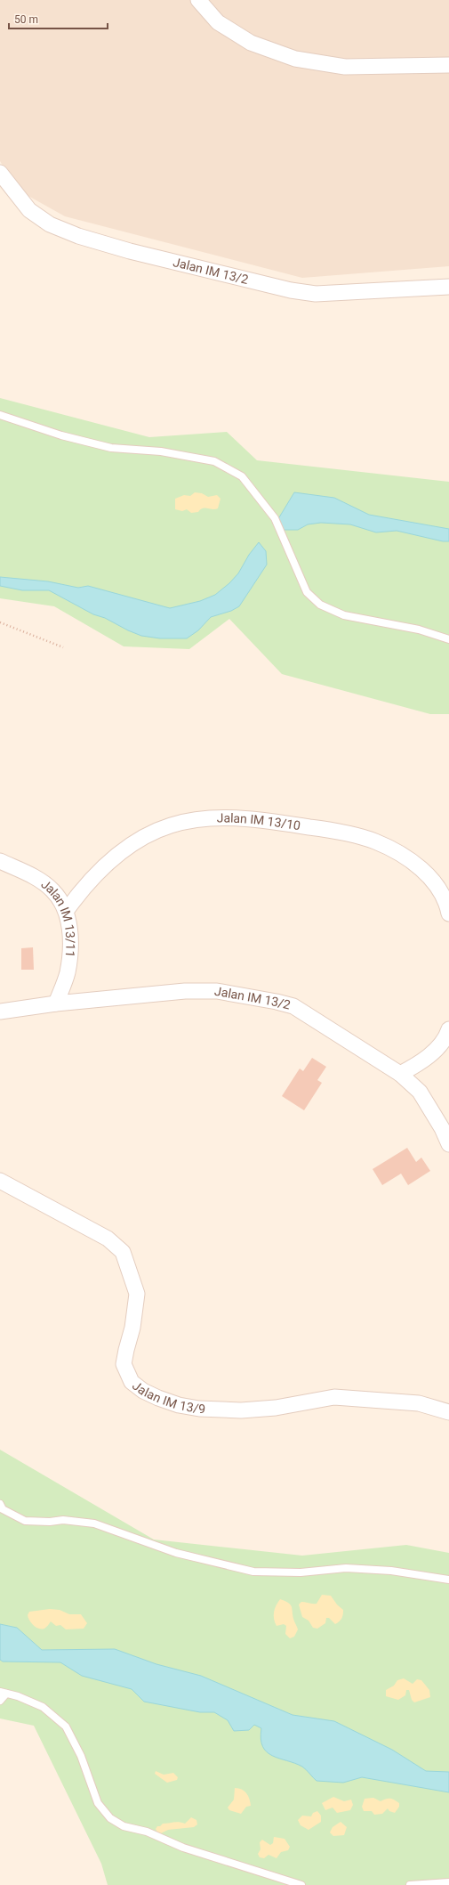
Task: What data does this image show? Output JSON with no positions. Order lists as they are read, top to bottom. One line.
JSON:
{"streets":{"street":["Jalan IM 13/2","Jalan IM 13/10","Jalan IM 13/11","Jalan IM 13/9"]},"crossings":[["Jalan IM 13/2","Jalan IM 13/11"],["Jalan IM 13/10","Jalan IM 13/11"]],"scale_bar":"50 m"}
